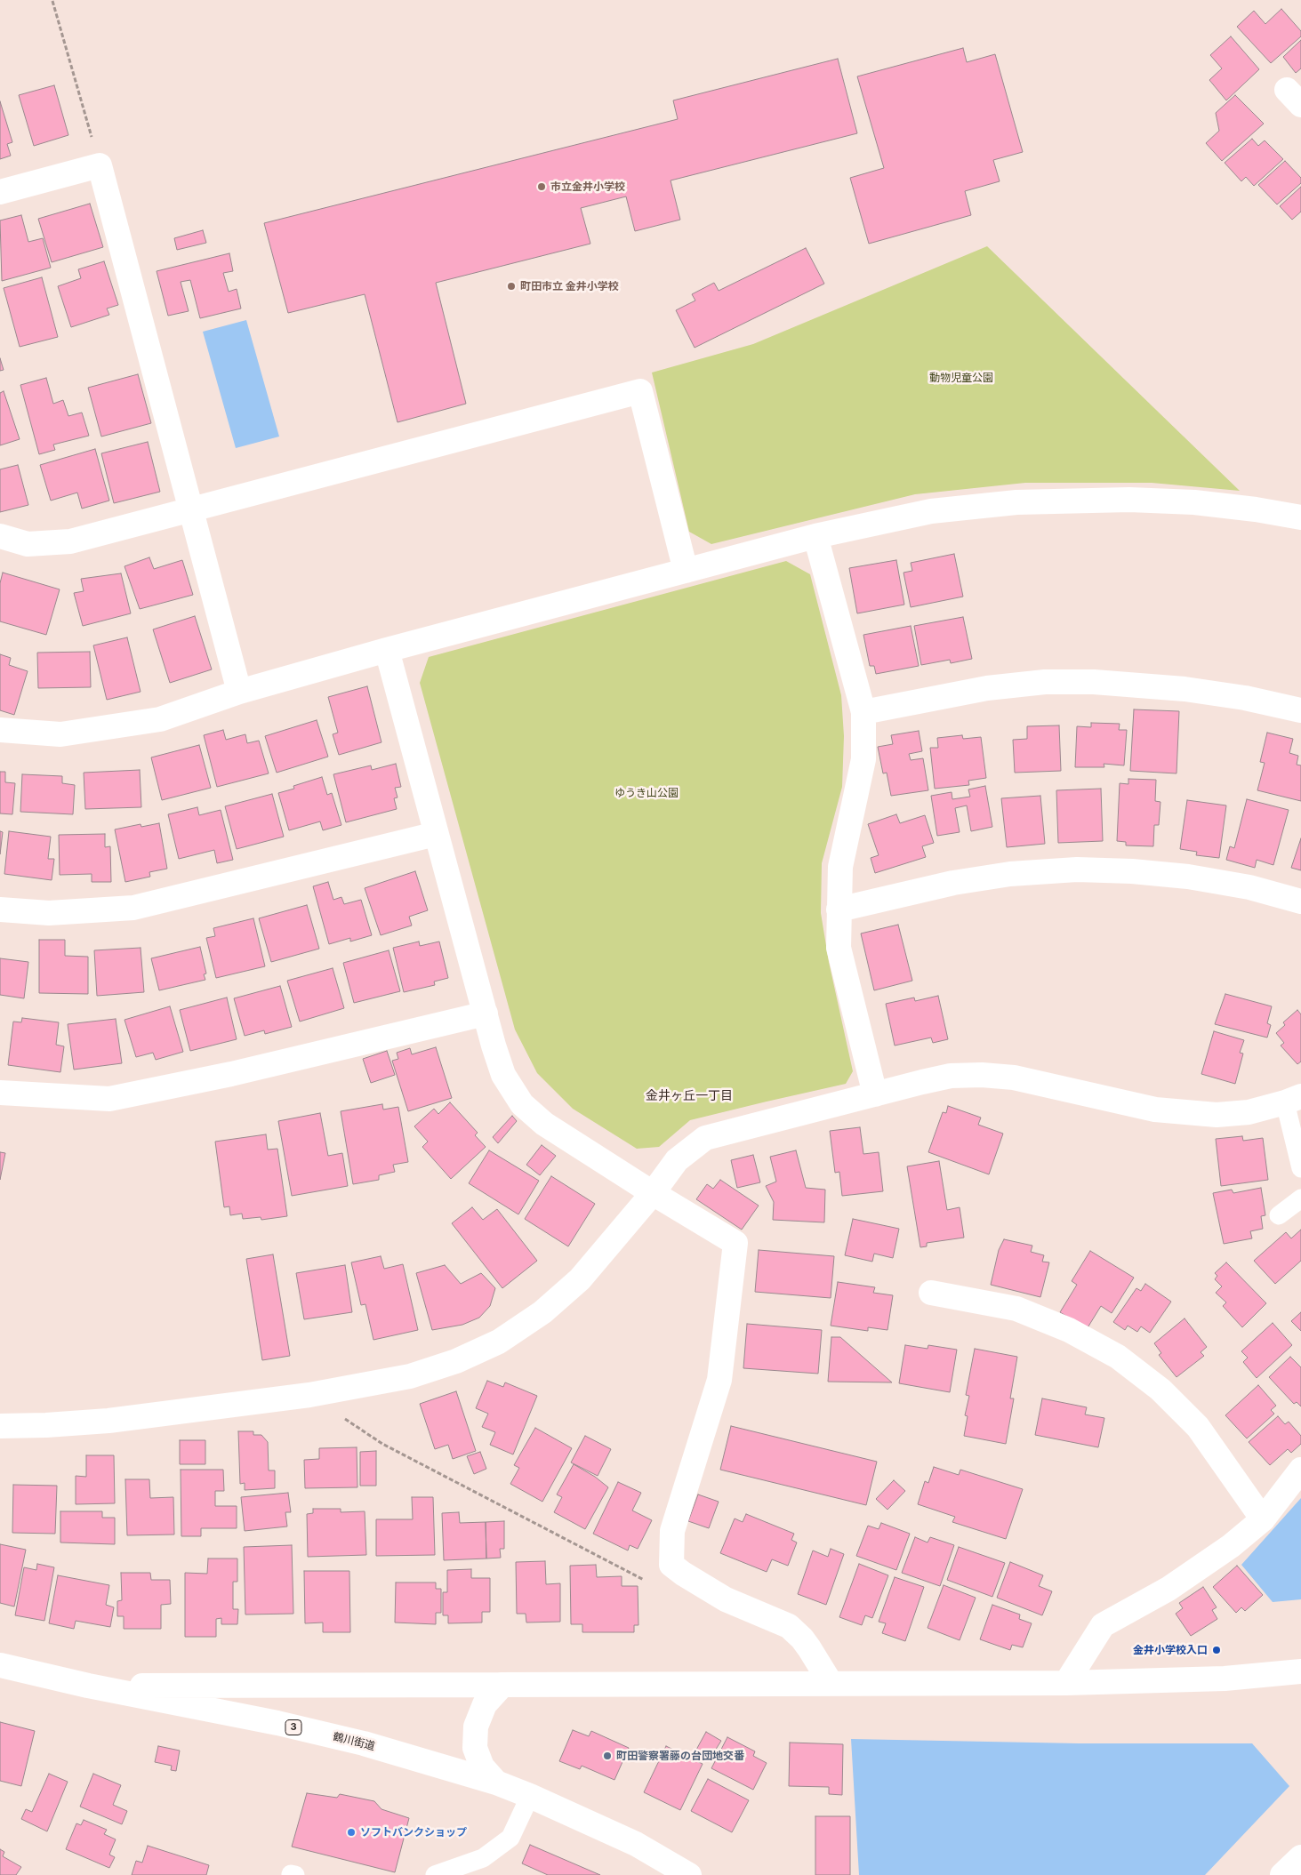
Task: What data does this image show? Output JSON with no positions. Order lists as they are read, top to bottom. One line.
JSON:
{"streets":{"street":["3","鶴川街道"]},"crossings":[["3","鶴川街道"]],"districts":["金井ヶ丘一丁目"],"parks":["動物児童公園","ゆうき山公園"],"places":["市立金井小学校","町田市立 金井小学校","金井小学校入口","町田警察署藤の台団地交番","ソフトバンクショップ"]}
